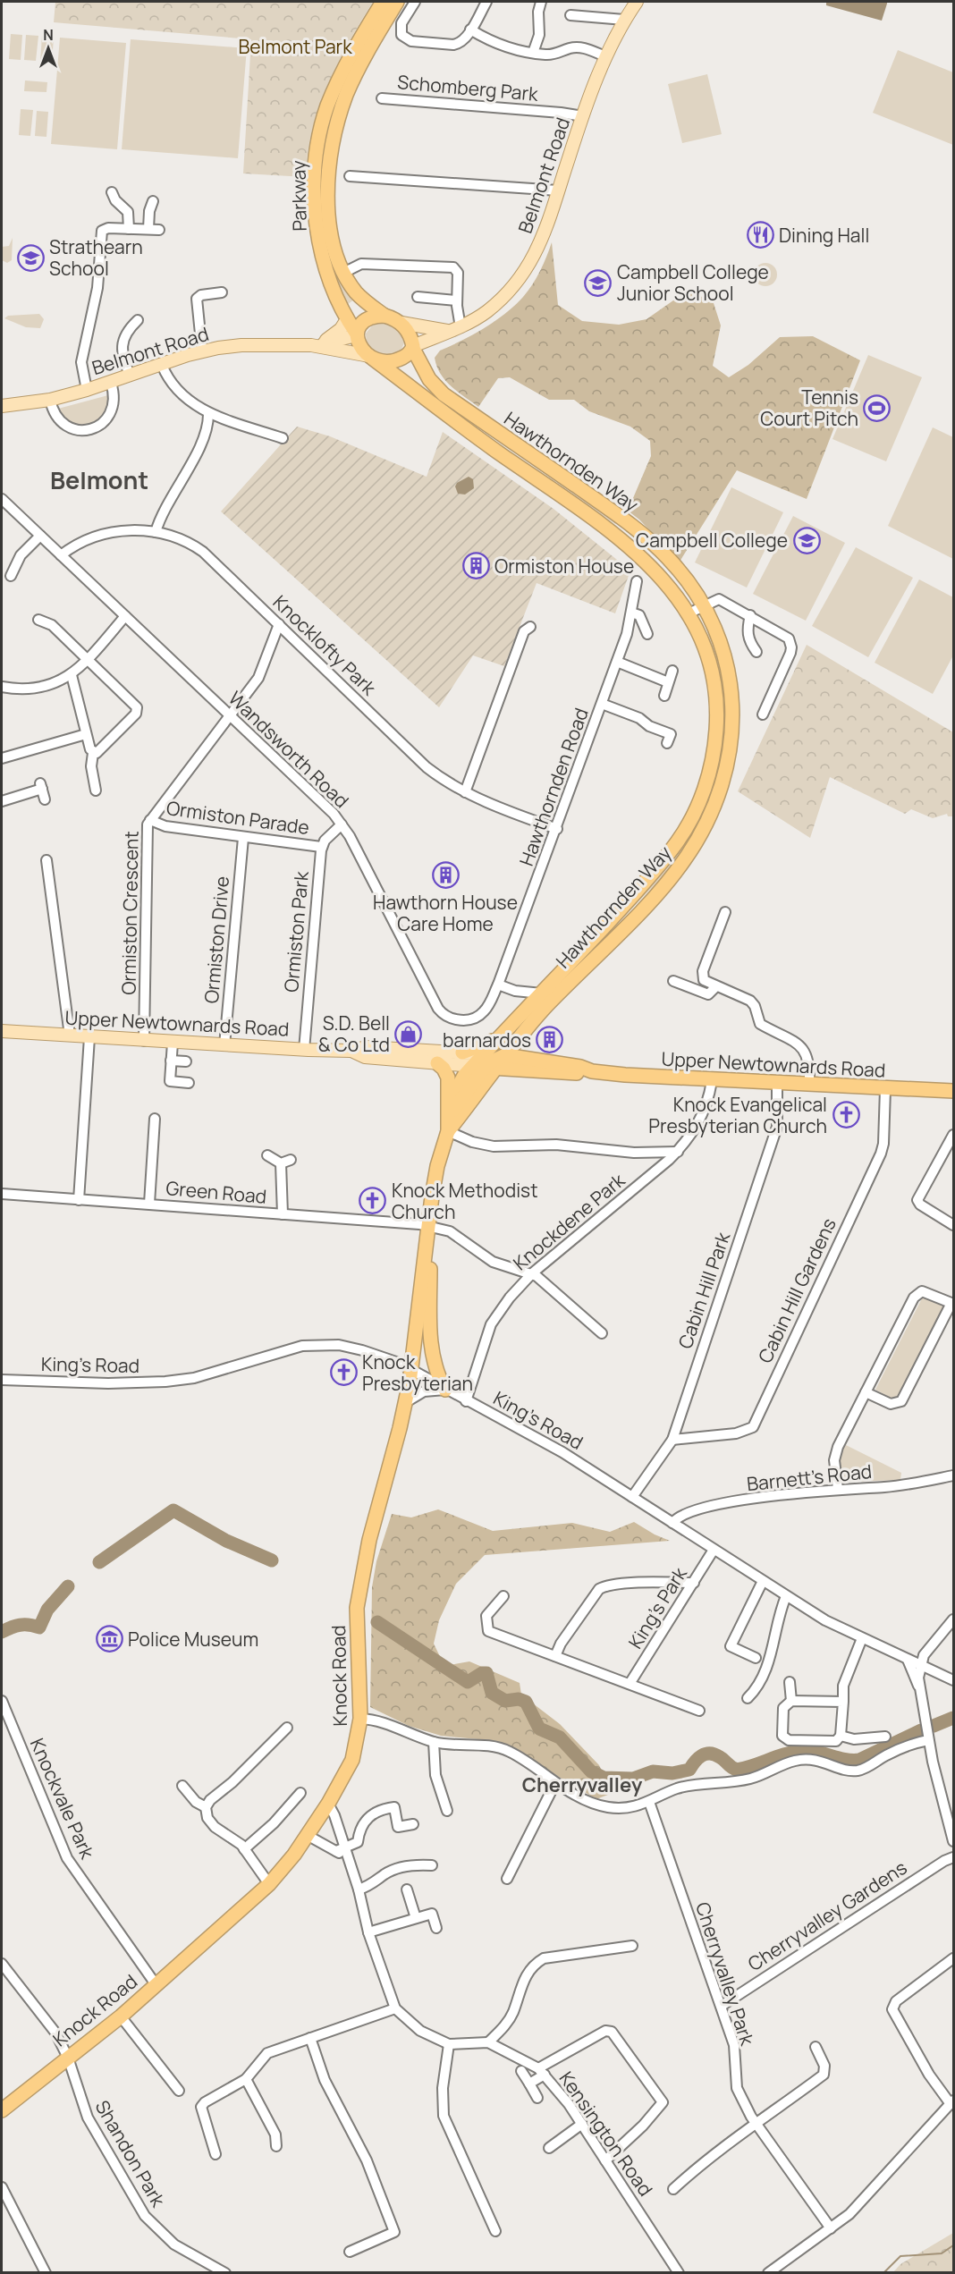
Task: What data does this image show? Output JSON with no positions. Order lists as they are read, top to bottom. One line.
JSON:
{"streets":{"highway":["Parkway","Hawthornden Way","Upper Newtownards Road","Knock Road"],"main road":["Belmont Road"],"street":["Schomberg Park","Knocklofty Park","Wandsworth Road","Hawthornden Road","Ormiston Parade","Ormiston Crescent","Ormiston Park","Ormiston Drive","Green Road","Knockdene Park","Cabin Hill Park","Cabin Hill Gardens","King's Road","Barnett's Road","King's Park","Knockvale Park","Cherryvalley Gardens","Cherryvalley Park","Kensington Road","Shandon Park"]},"crossings":[["Schomberg Park","Belmont Road"],["Belmont Road","Parkway"],["Belmont Road","Hawthornden Way"],["Parkway","Hawthornden Way"],["Hawthornden Way","Upper Newtownards Road"],["Hawthornden Way","Knock Road"],["Knocklofty Park","Wandsworth Road"],["Knocklofty Park","Hawthornden Road"],["Knocklofty Park","Ormiston Crescent"],["Wandsworth Road","Hawthornden Road"],["Wandsworth Road","Ormiston Crescent"],["Wandsworth Road","Ormiston Park"],["Ormiston Parade","Ormiston Crescent"],["Ormiston Parade","Ormiston Park"],["Ormiston Parade","Ormiston Drive"],["Ormiston Crescent","Upper Newtownards Road"],["Ormiston Park","Upper Newtownards Road"],["Ormiston Drive","Upper Newtownards Road"],["Upper Newtownards Road","Knockdene Park"],["Upper Newtownards Road","Cabin Hill Park"],["Upper Newtownards Road","Cabin Hill Gardens"],["Upper Newtownards Road","Knock Road"],["Green Road","Knockdene Park"],["Green Road","Knock Road"],["Knockdene Park","King's Road"],["Cabin Hill Park","Cabin Hill Gardens"],["Cabin Hill Park","King's Road"],["King's Road","Barnett's Road"],["King's Road","King's Park"],["King's Road","Knock Road"],["Knock Road","Knockvale Park"],["Knock Road","Kensington Road"],["Knock Road","Shandon Park"],["Cherryvalley Gardens","Cherryvalley Park"]],"districts":["Belmont","Cherryvalley"],"parks":["Belmont Park"],"places":{"restaurant":["Dining Hall"],"school or university":["Strathearn School","Campbell College Junior School","Campbell College"],"sports":["Tennis Court Pitch"],"building":["Ormiston House","Hawthorn House Care Home","barnardos"],"shop":["S.D. Bell & Co Ltd"],"church":["Knock Evangelical Presbyterian Church","Knock Methodist Church","Knock Presbyterian"],"museum":["Police Museum"]},"north":"top"}
